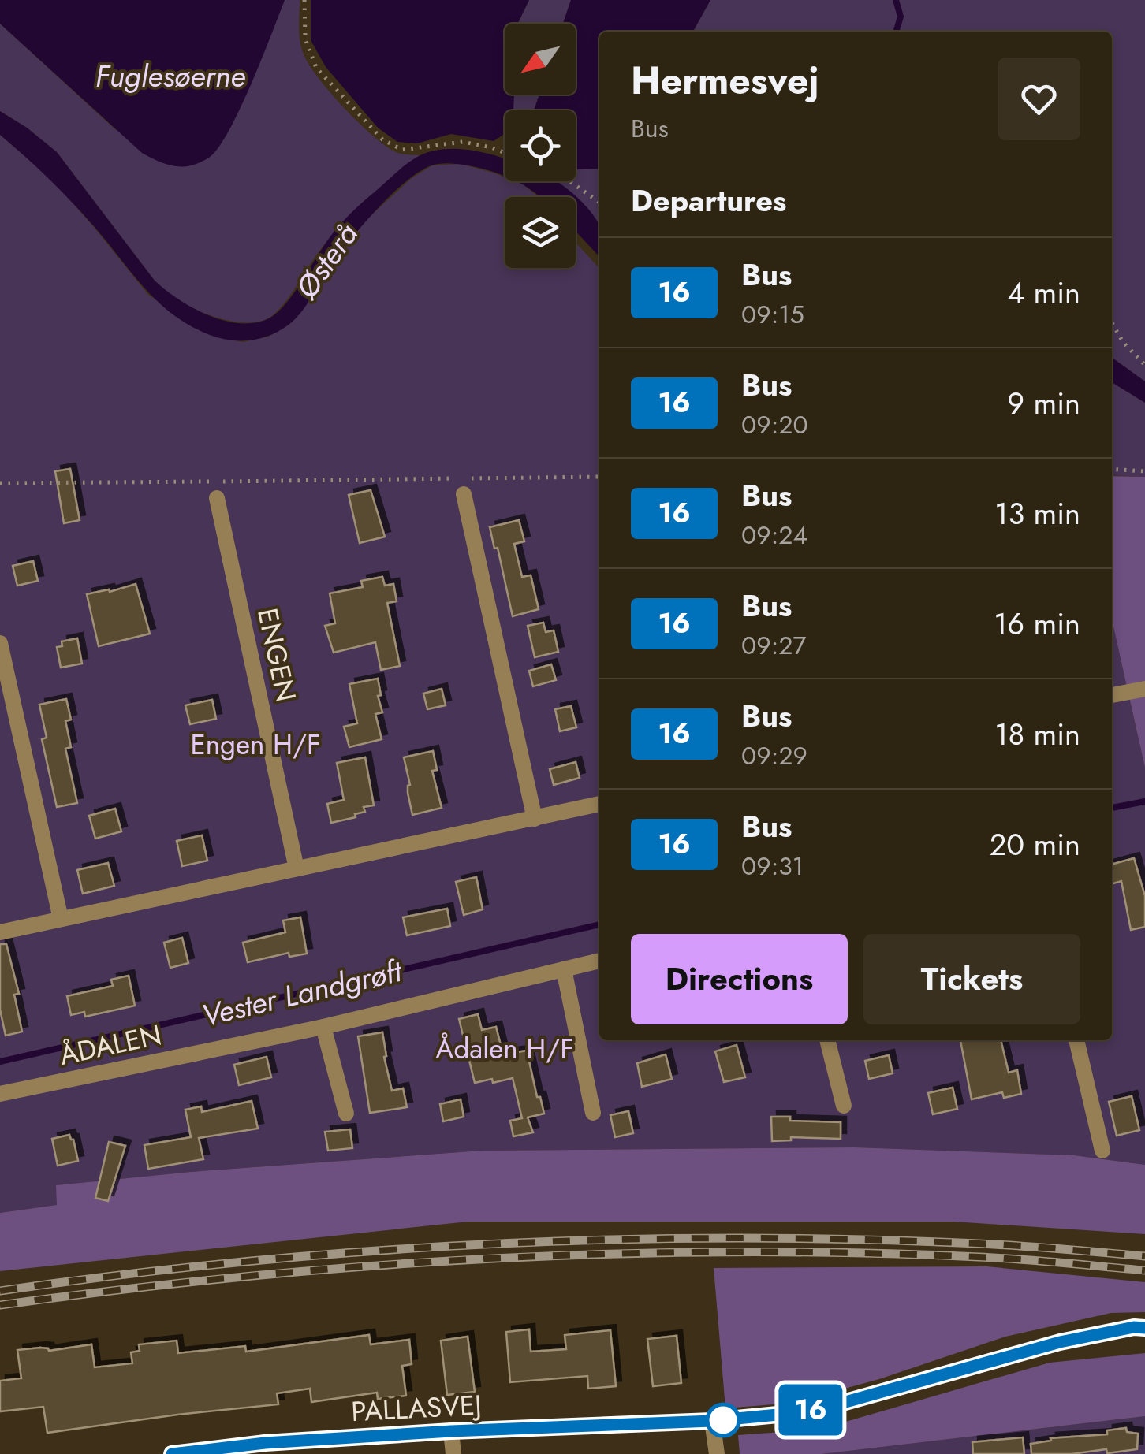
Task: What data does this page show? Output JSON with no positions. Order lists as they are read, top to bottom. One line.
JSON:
{"streets":{"street":["ENGEN","ÅDALEN","PALLASVEJ"]},"water":["Fuglesøerne","Østerå","Vester Landgrøft"],"parks":["Engen H/F","Ådalen H/F"],"lines":["bus line 16"],"north":"bottom left","page":{"on_map":"16","heading":[["Hermesvej","Bus"],"Departures"],"list":[{"mark":"16","name":"Bus","note":"09:15","value":"4 min"},{"mark":"16","name":"Bus","note":"09:20","value":"9 min"},{"mark":"16","name":"Bus","note":"09:24","value":"13 min"},{"mark":"16","name":"Bus","note":"09:27","value":"16 min"},{"mark":"16","name":"Bus","note":"09:29","value":"18 min"},{"mark":"16","name":"Bus","note":"09:31","value":"20 min"}],"buttons":["Directions","Tickets"]}}
